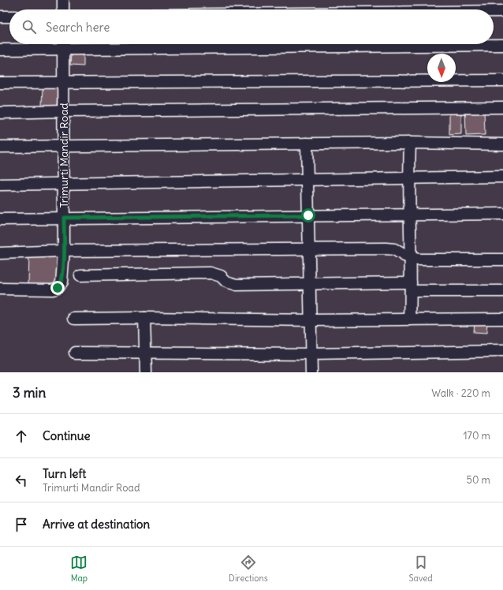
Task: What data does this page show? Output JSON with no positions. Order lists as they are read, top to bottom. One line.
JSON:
{"streets":{"street":["Trimurti Mandir Road"]},"north":"bottom","page":{"search":"Search here","heading":["3 min","Walk · 220 m"],"list":[["Continue","170 m"],["Turn left","Trimurti Mandir Road","50 m"],"Arrive at destination"],"nav":["Map","Directions","Saved"]}}
